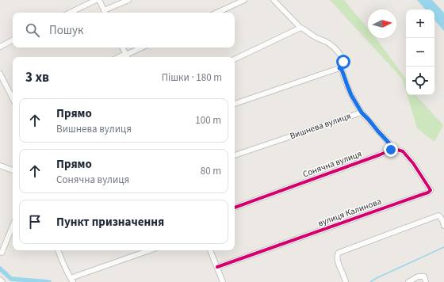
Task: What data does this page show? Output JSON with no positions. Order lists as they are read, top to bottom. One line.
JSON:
{"streets":{"street":["Вишнева вулиця","Сонячна вулиця","вулиця Калинова"]},"crossings":[["Сонячна вулиця","вулиця Калинова"]],"north":"right","page":{"map_buttons":["+","−"],"search":"Пошук","heading":["3 хв","Пішки · 180 m"],"list":[["Прямо","Вишнева вулиця","100 m"],["Прямо","Сонячна вулиця","80 m"],"Пункт призначення"]}}
